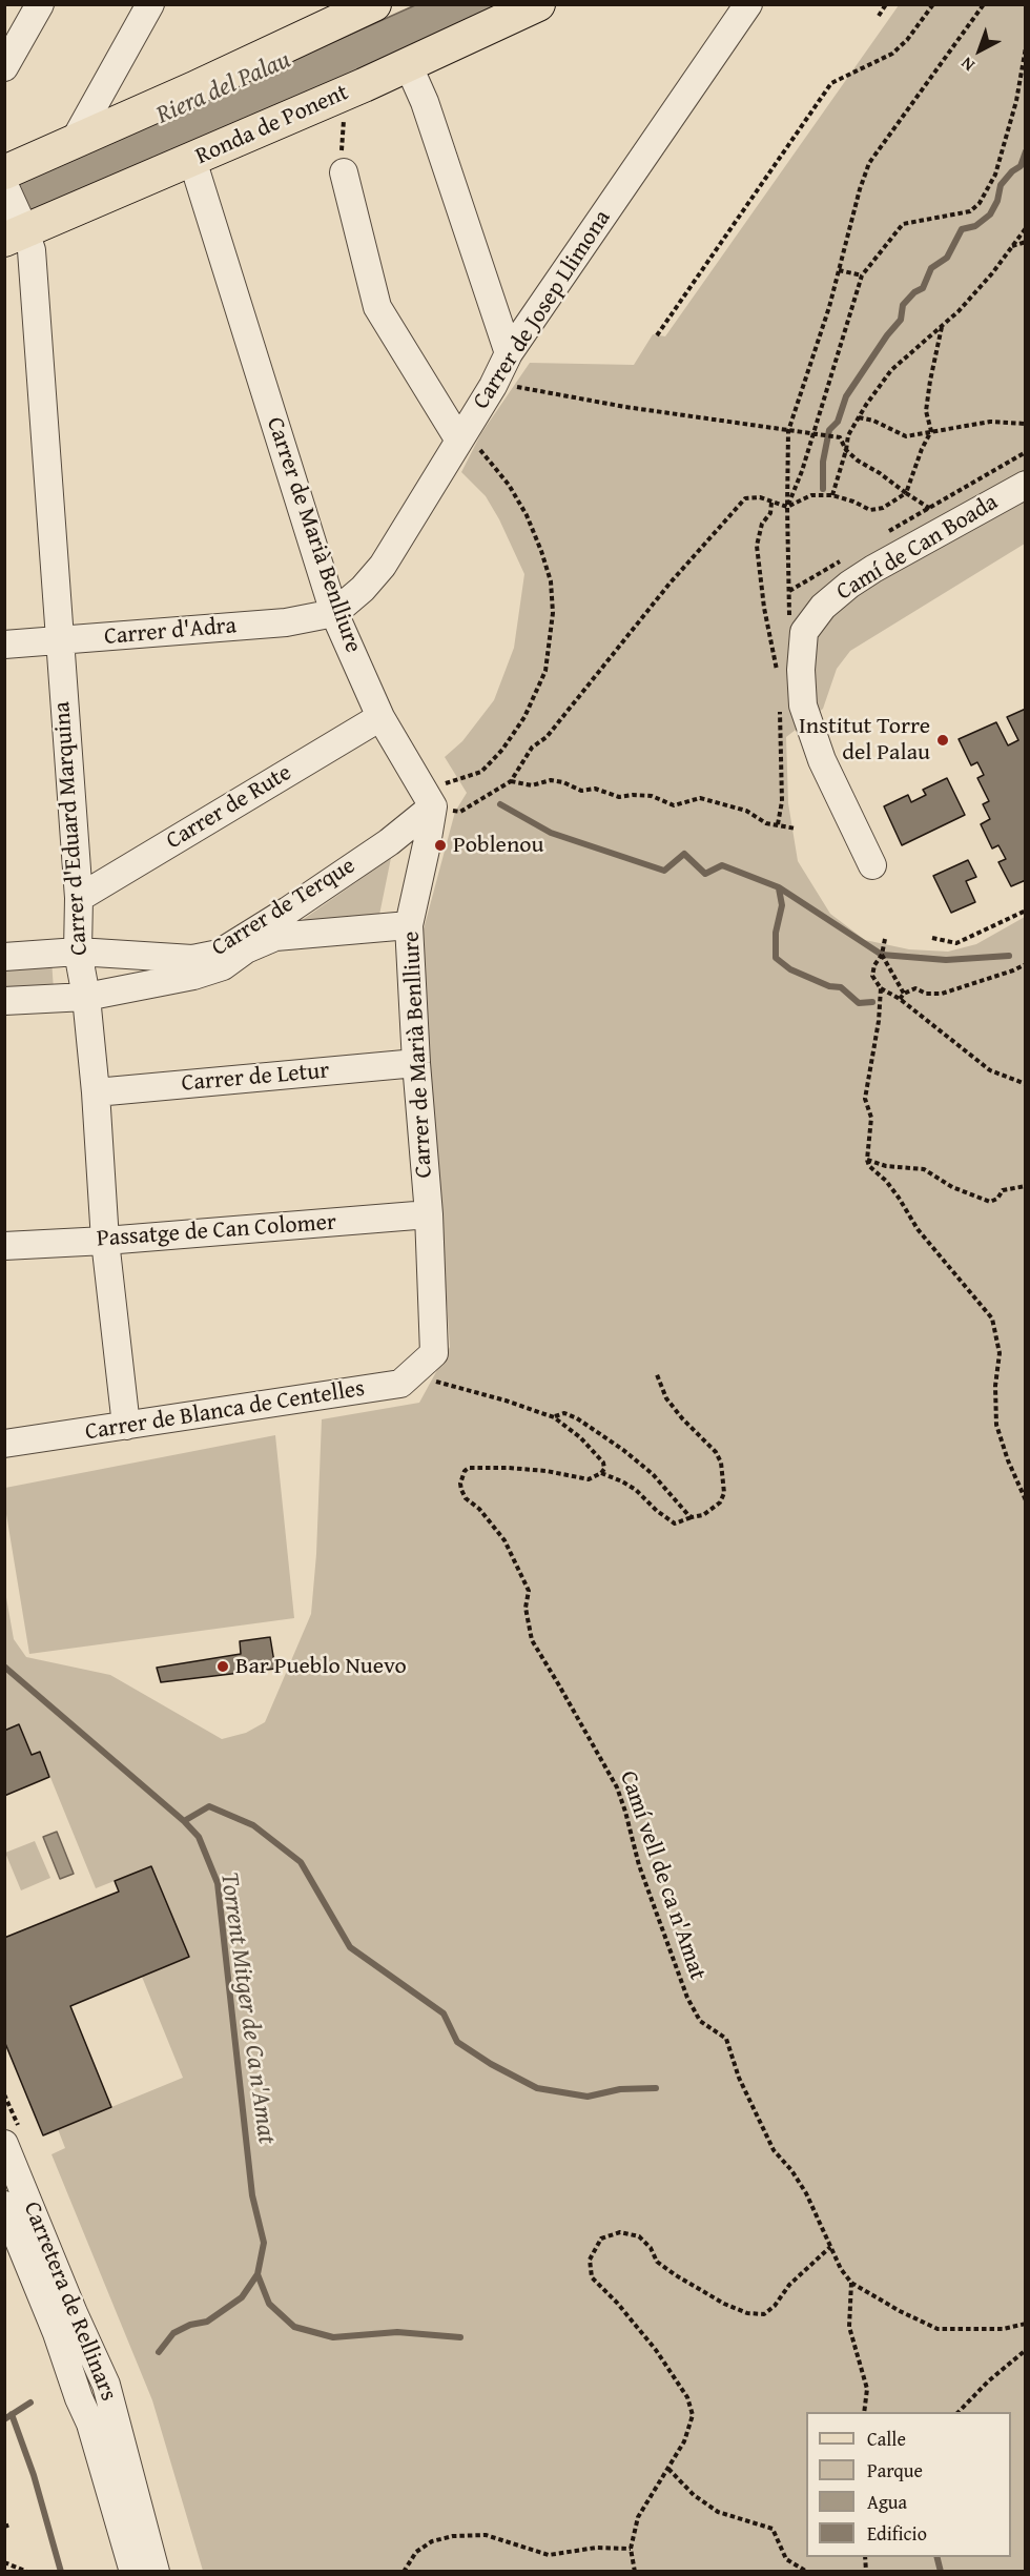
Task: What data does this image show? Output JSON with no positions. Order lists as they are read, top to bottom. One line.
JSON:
{"streets":{"main road":["Ronda de Ponent"],"street":["Carrer de Josep Llimona","Carrer de Marià Benlliure","Camí de Can Boada","Carrer d'Adra","Carrer de Rute","Carrer d'Eduard Marquina","Carrer de Terque","Carrer de Letur","Passatge de Can Colomer","Carrer de Blanca de Centelles","Carretera de Rellinars"],"path":["Camí vell de ca n'Amat"]},"crossings":[["Ronda de Ponent","Carrer de Marià Benlliure"],["Ronda de Ponent","Carrer d'Eduard Marquina"],["Carrer de Josep Llimona","Carrer de Marià Benlliure"],["Carrer de Josep Llimona","Carrer d'Adra"],["Carrer de Marià Benlliure","Carrer d'Adra"],["Carrer de Marià Benlliure","Carrer de Rute"],["Carrer de Marià Benlliure","Carrer de Terque"],["Carrer de Marià Benlliure","Carrer de Letur"],["Carrer de Marià Benlliure","Passatge de Can Colomer"],["Carrer de Marià Benlliure","Carrer de Blanca de Centelles"],["Carrer d'Adra","Carrer d'Eduard Marquina"],["Carrer de Rute","Carrer d'Eduard Marquina"],["Carrer d'Eduard Marquina","Carrer de Terque"],["Carrer d'Eduard Marquina","Carrer de Letur"],["Carrer d'Eduard Marquina","Passatge de Can Colomer"],["Carrer d'Eduard Marquina","Carrer de Blanca de Centelles"]],"water":["Riera del Palau","Torrent Mitger de Ca n'Amat"],"places":["Institut Torre del Palau","Poblenou","Bar Pueblo Nuevo"],"legend":["Calle","Parque","Agua","Edificio"],"north":"bottom left"}
